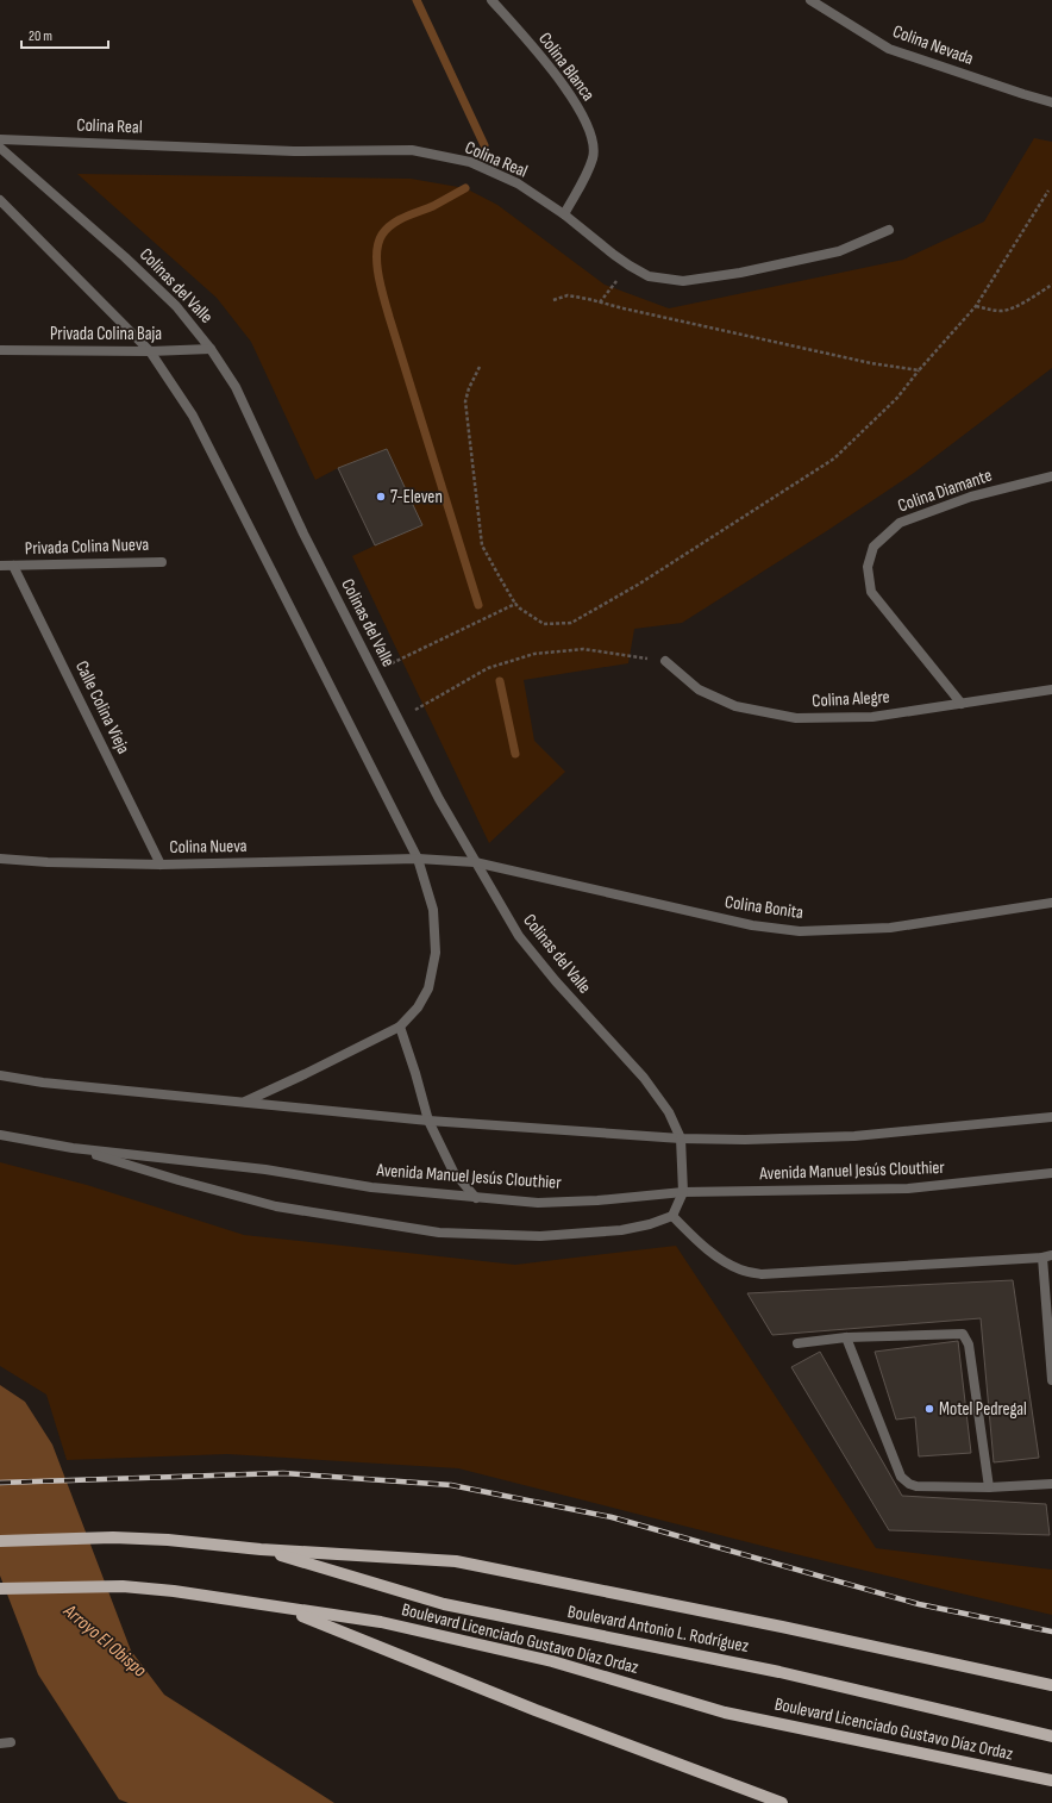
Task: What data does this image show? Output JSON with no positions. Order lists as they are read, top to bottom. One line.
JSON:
{"streets":{"main road":["Boulevard Antonio L. Rodríguez","Boulevard Licenciado Gustavo Díaz Ordaz"],"street":["Colina Nevada","Colina Blanca","Colina Real","Colinas del Valle","Privada Colina Baja","Colina Diamante","Privada Colina Nueva","Colina Alegre","Calle Colina Vieja","Colina Nueva","Colina Bonita","Avenida Manuel Jesús Clouthier"]},"crossings":[["Colina Blanca","Colina Real"],["Colinas del Valle","Privada Colina Baja"],["Colinas del Valle","Colina Nueva"],["Colinas del Valle","Colina Bonita"],["Colinas del Valle","Avenida Manuel Jesús Clouthier"],["Colina Diamante","Colina Alegre"],["Privada Colina Nueva","Calle Colina Vieja"],["Calle Colina Vieja","Colina Nueva"],["Colina Nueva","Colina Bonita"]],"water":["Arroyo El Obispo"],"places":["7-Eleven","Motel Pedregal"],"scale_bar":"20 m"}
